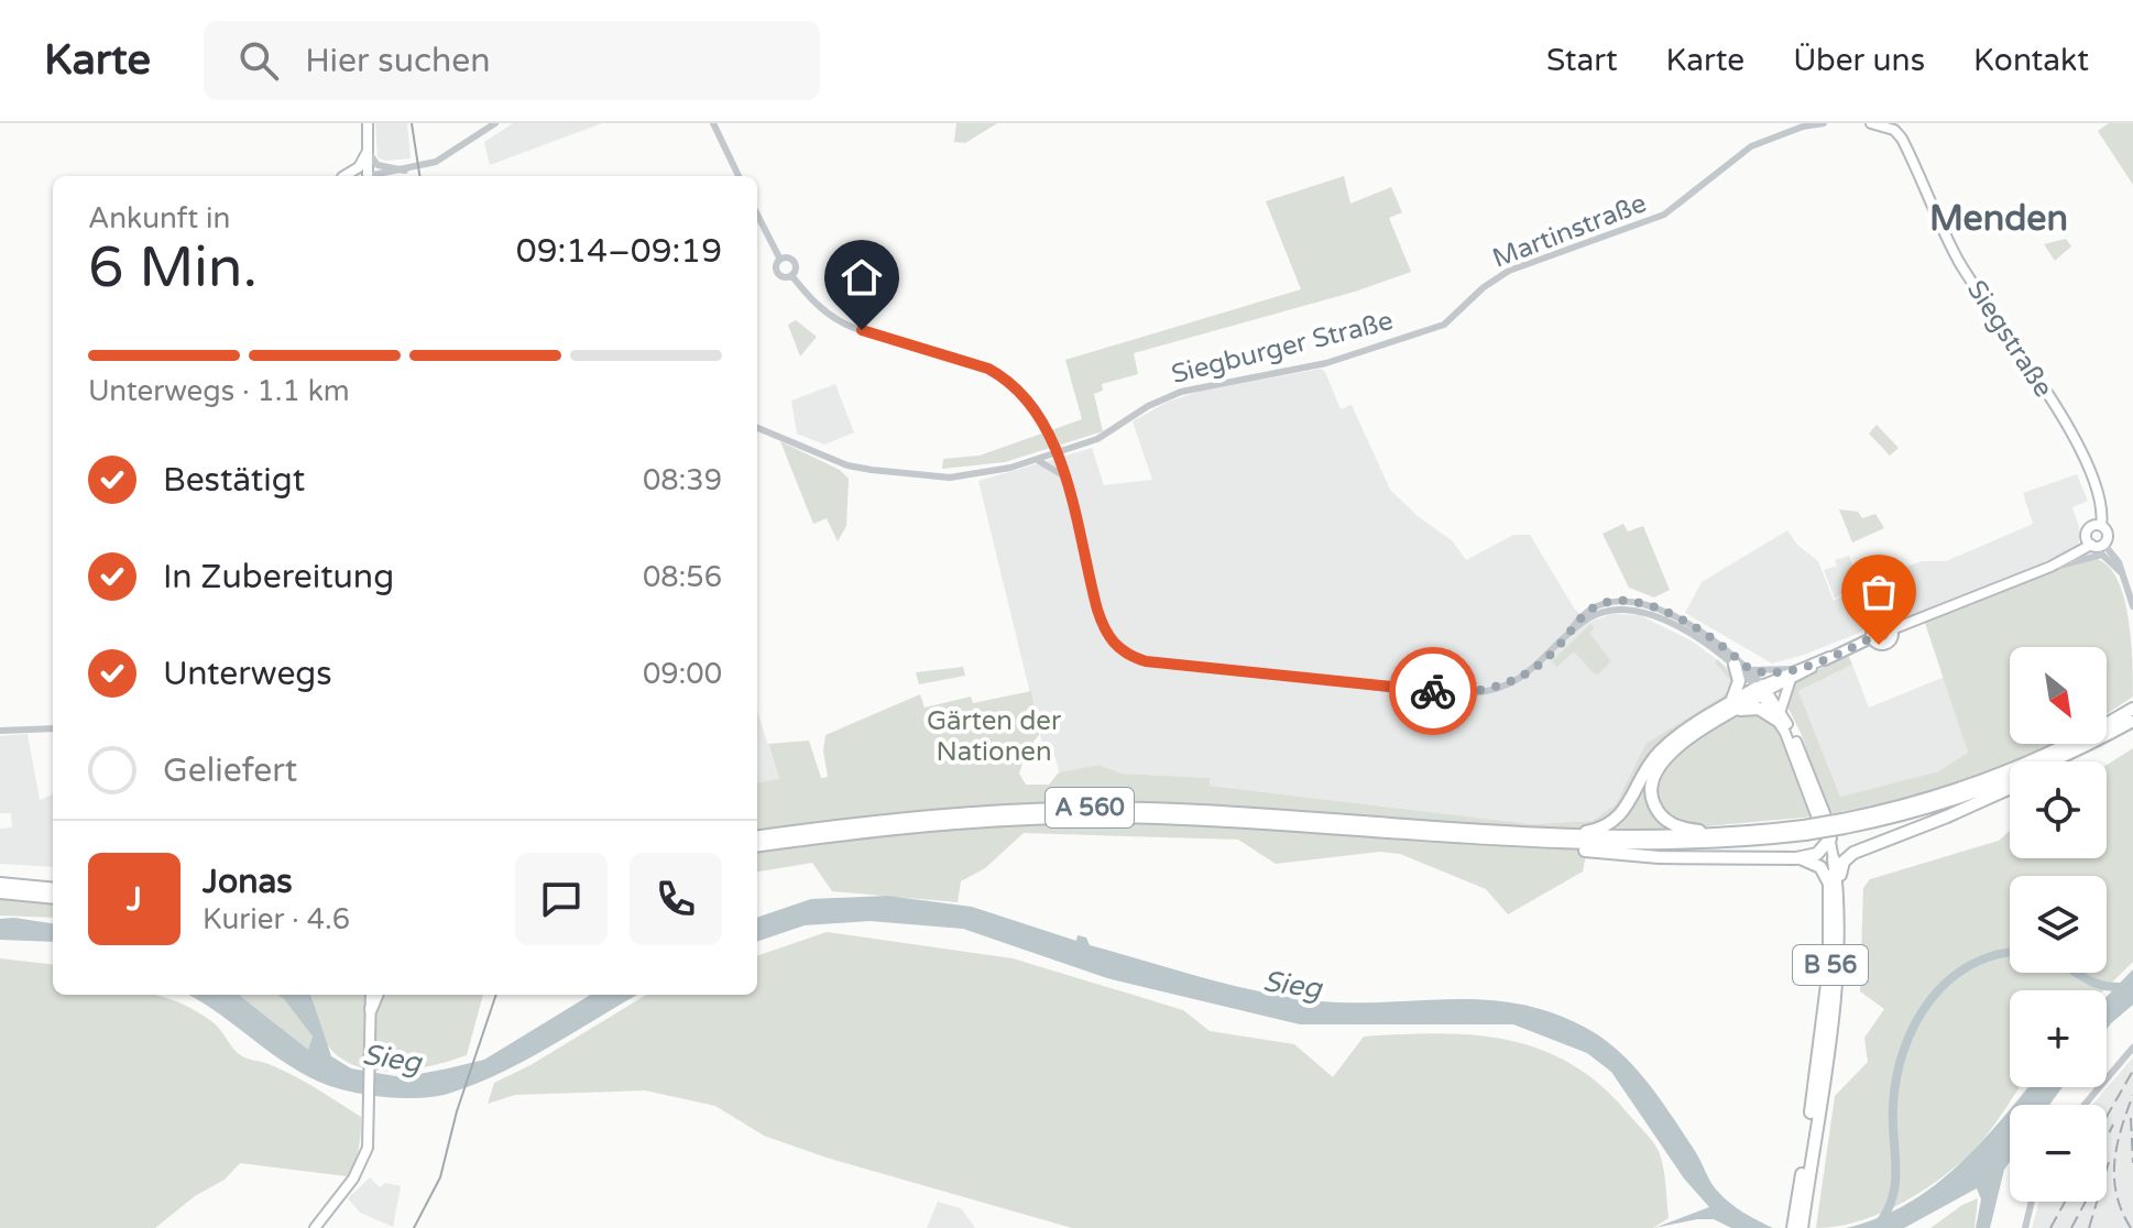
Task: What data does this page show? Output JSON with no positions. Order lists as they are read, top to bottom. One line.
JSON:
{"streets":{"highway":["A 560","B 56"],"main road":["Siegstraße"],"street":["Martinstraße","Siegburger Straße"]},"crossings":[["Martinstraße","Siegburger Straße"]],"districts":["Menden"],"water":["Sieg"],"parks":["Gärten der Nationen"],"north":"bottom right","page":{"header":"Karte","search":"Hier suchen","nav":["Start","Karte","Über uns","Kontakt"],"heading":["6 Min.","Ankunft in","09:14–09:19"],"panel":["Jonas","Kurier · 4.6"],"bar":"Unterwegs · 1.1 km","list":[["Bestätigt","08:39"],["In Zubereitung","08:56"],["Unterwegs","09:00"],"Geliefert"],"map_buttons":["+","−"],"round":"J"}}
